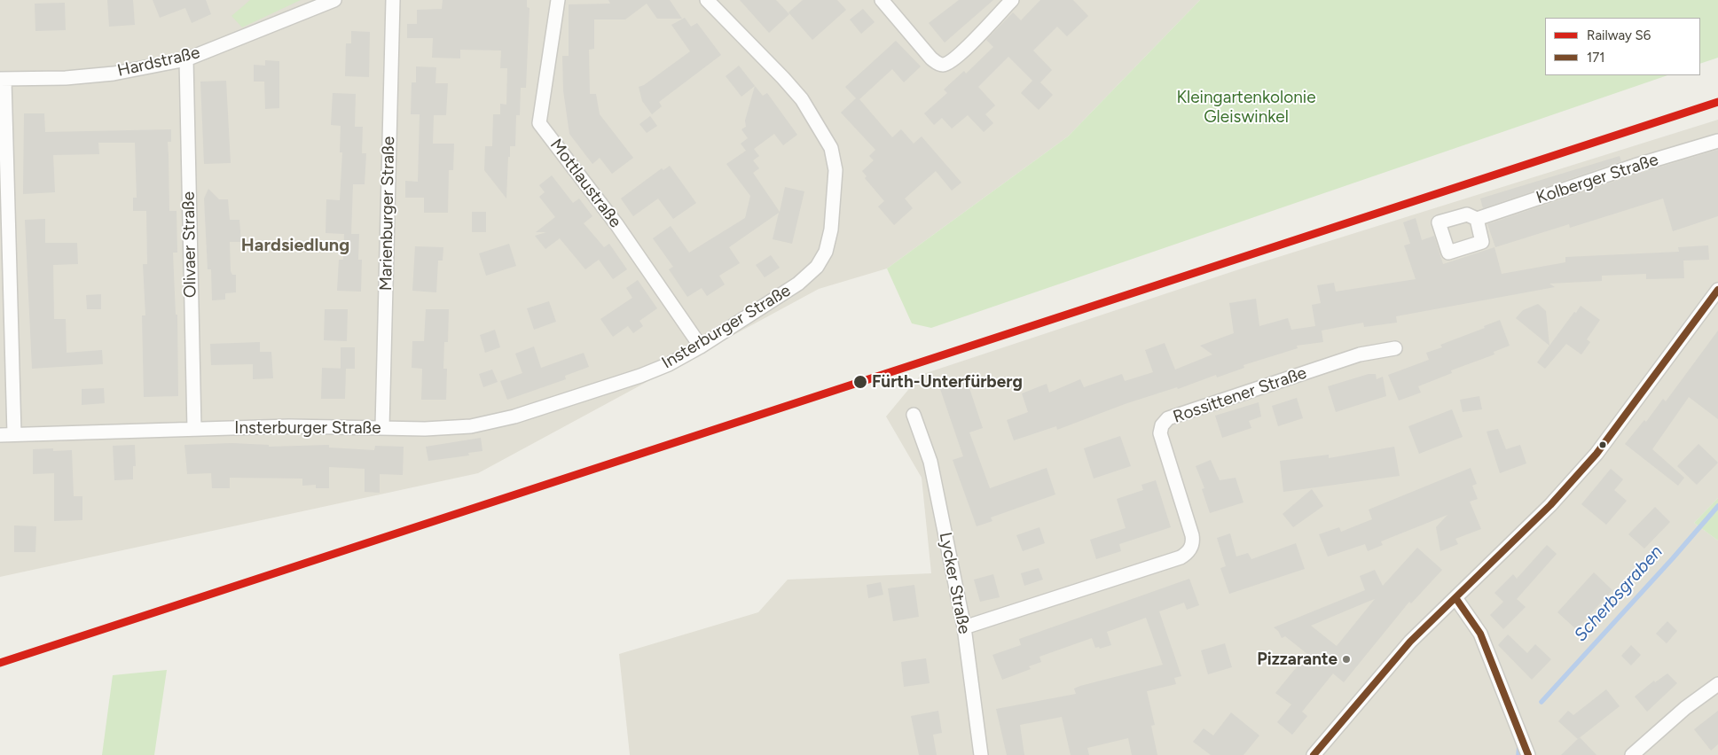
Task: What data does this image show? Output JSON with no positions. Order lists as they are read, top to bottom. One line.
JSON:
{"streets":{"street":["Hardstraße","Kolberger Straße","Mottlaustraße","Marienburger Straße","Olivaer Straße","Insterburger Straße","Rossittener Straße","Lycker Straße"]},"crossings":[["Hardstraße","Olivaer Straße"],["Mottlaustraße","Insterburger Straße"],["Marienburger Straße","Insterburger Straße"],["Olivaer Straße","Insterburger Straße"],["Rossittener Straße","Lycker Straße"]],"districts":["Hardsiedlung"],"water":["Scherbsgraben"],"parks":["Kleingartenkolonie Gleiswinkel"],"places":["Fürth-Unterfürberg","Pizzarante"],"lines":["rail line S6","transit line 171"],"legend":["Railway S6","171"]}
